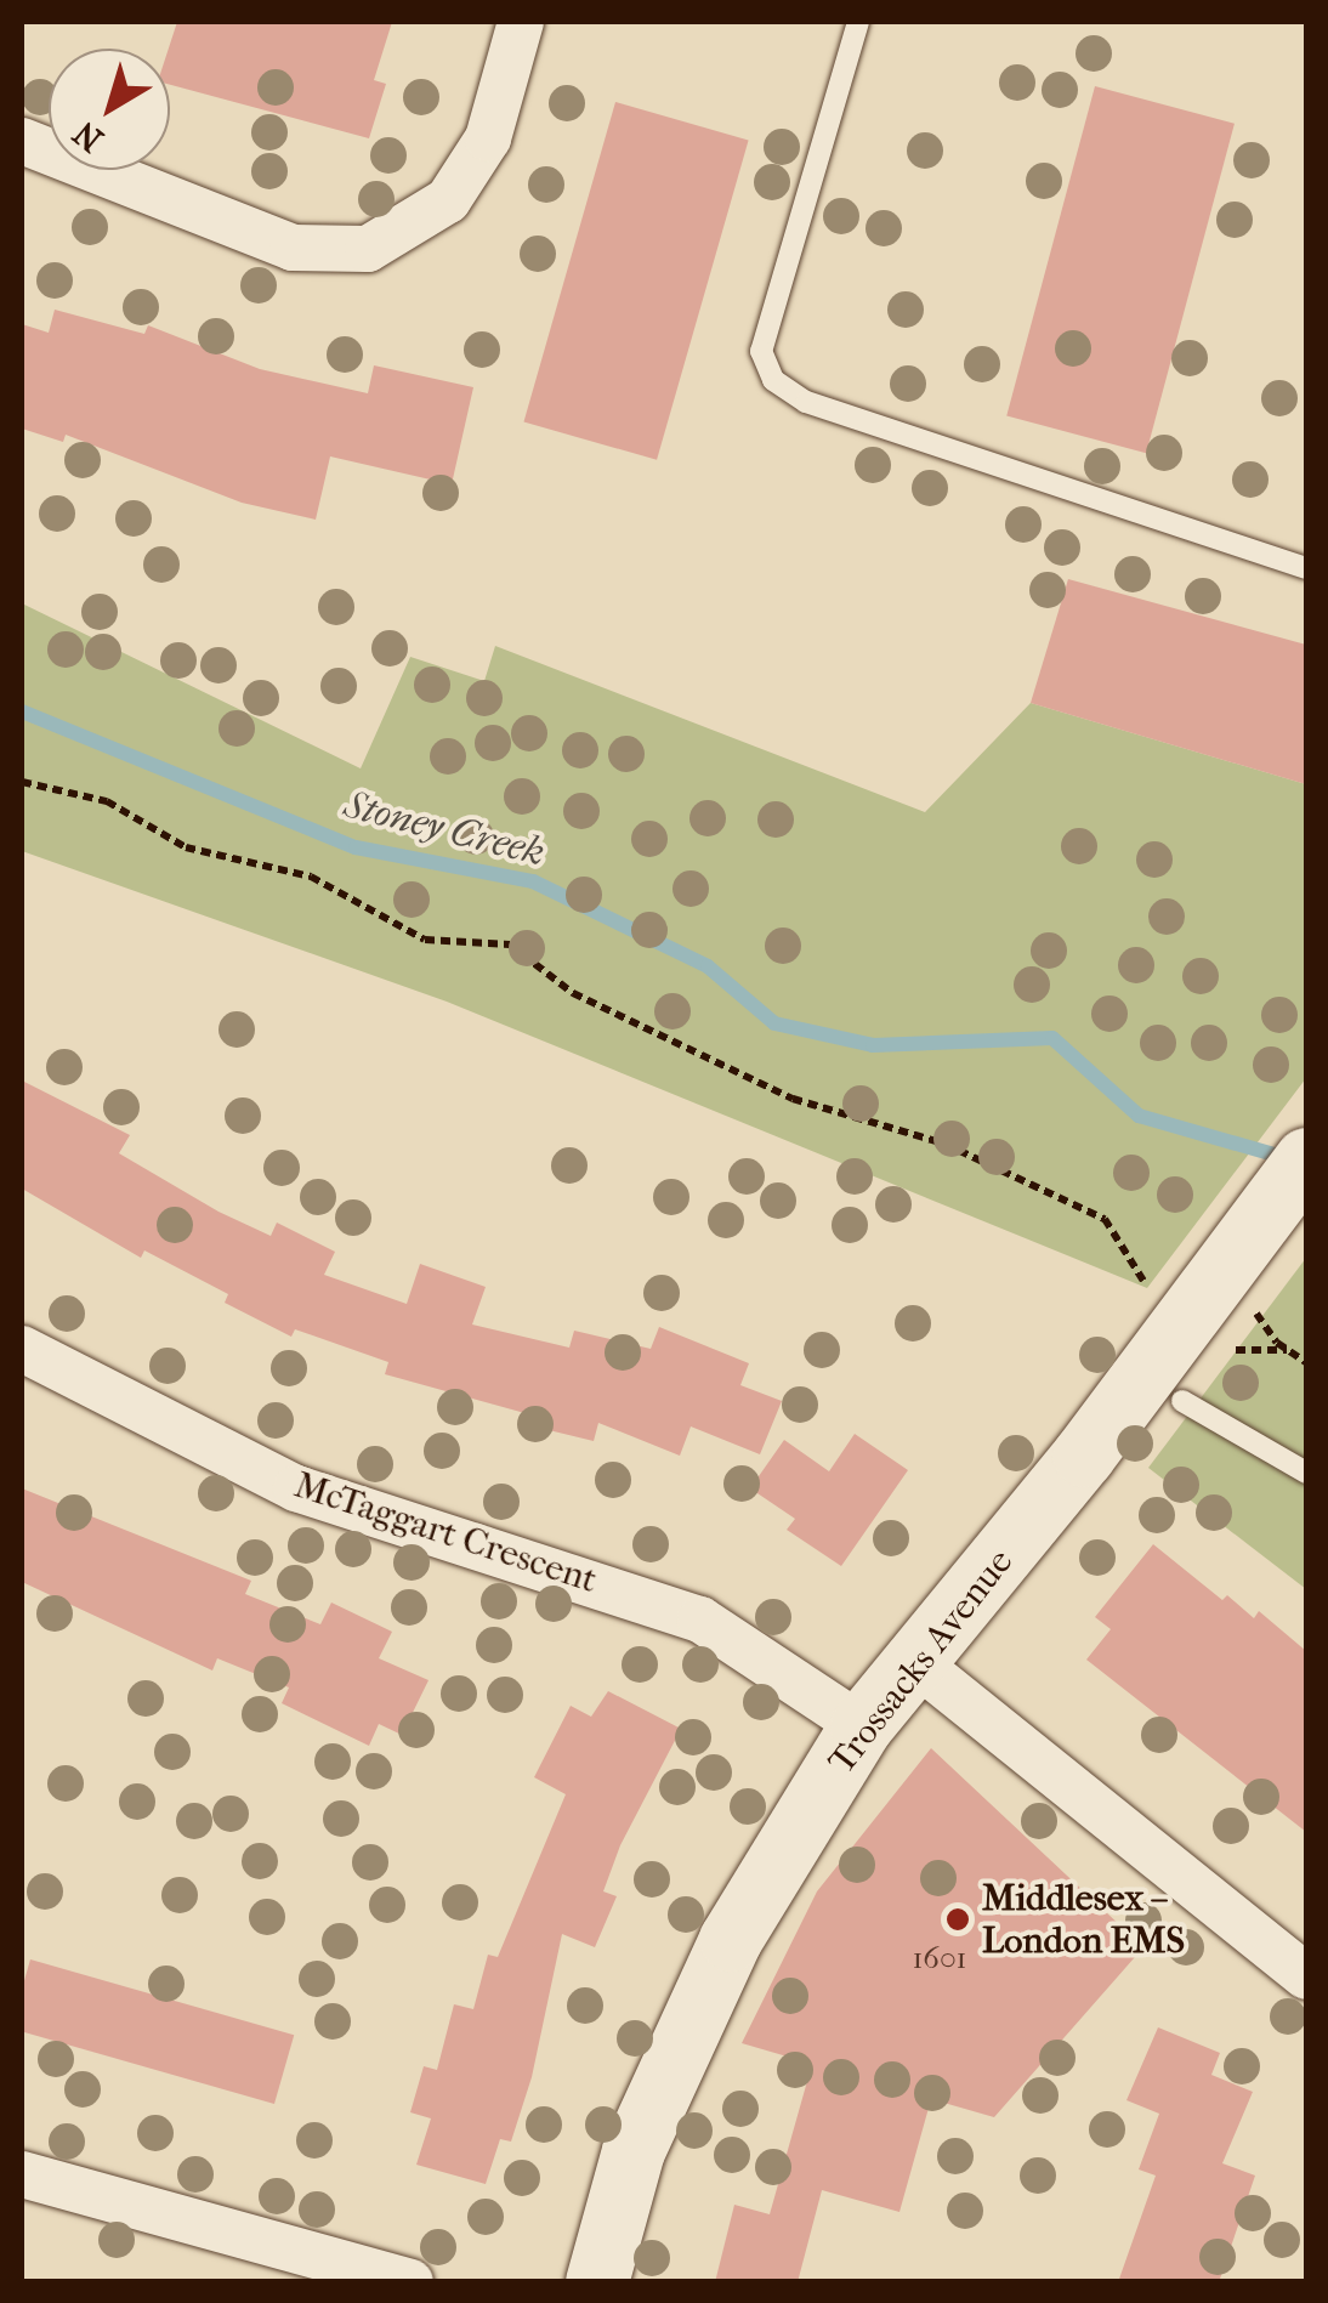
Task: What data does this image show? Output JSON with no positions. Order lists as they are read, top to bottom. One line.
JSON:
{"streets":{"street":["McTaggart Crescent","Trossacks Avenue"]},"crossings":[["McTaggart Crescent","Trossacks Avenue"]],"water":["Stoney Creek"],"places":["Middlesex – London EMS"],"house_numbers":["1601"],"north":"bottom left"}
